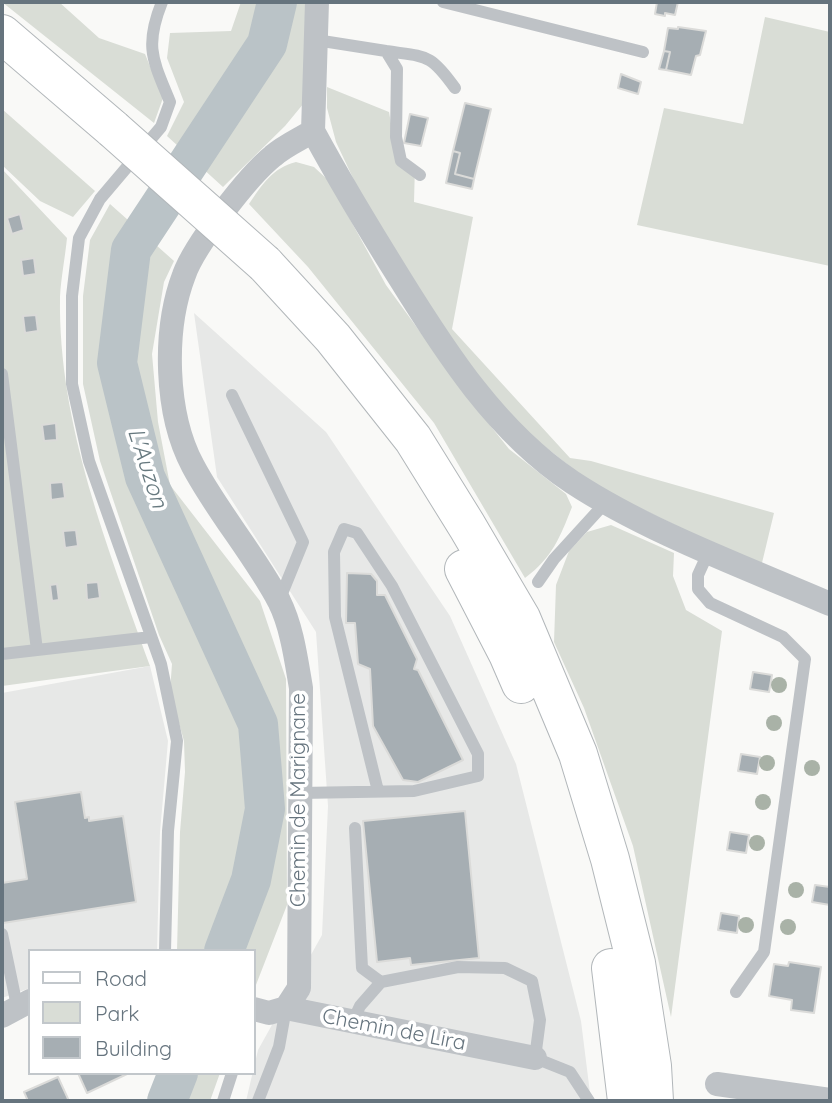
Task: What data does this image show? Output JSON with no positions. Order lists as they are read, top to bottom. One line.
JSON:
{"streets":{"street":["Chemin de Marignane","Chemin de Lira"]},"crossings":[["Chemin de Marignane","Chemin de Lira"]],"water":["L'Auzon"],"legend":["Road","Park","Building"]}
